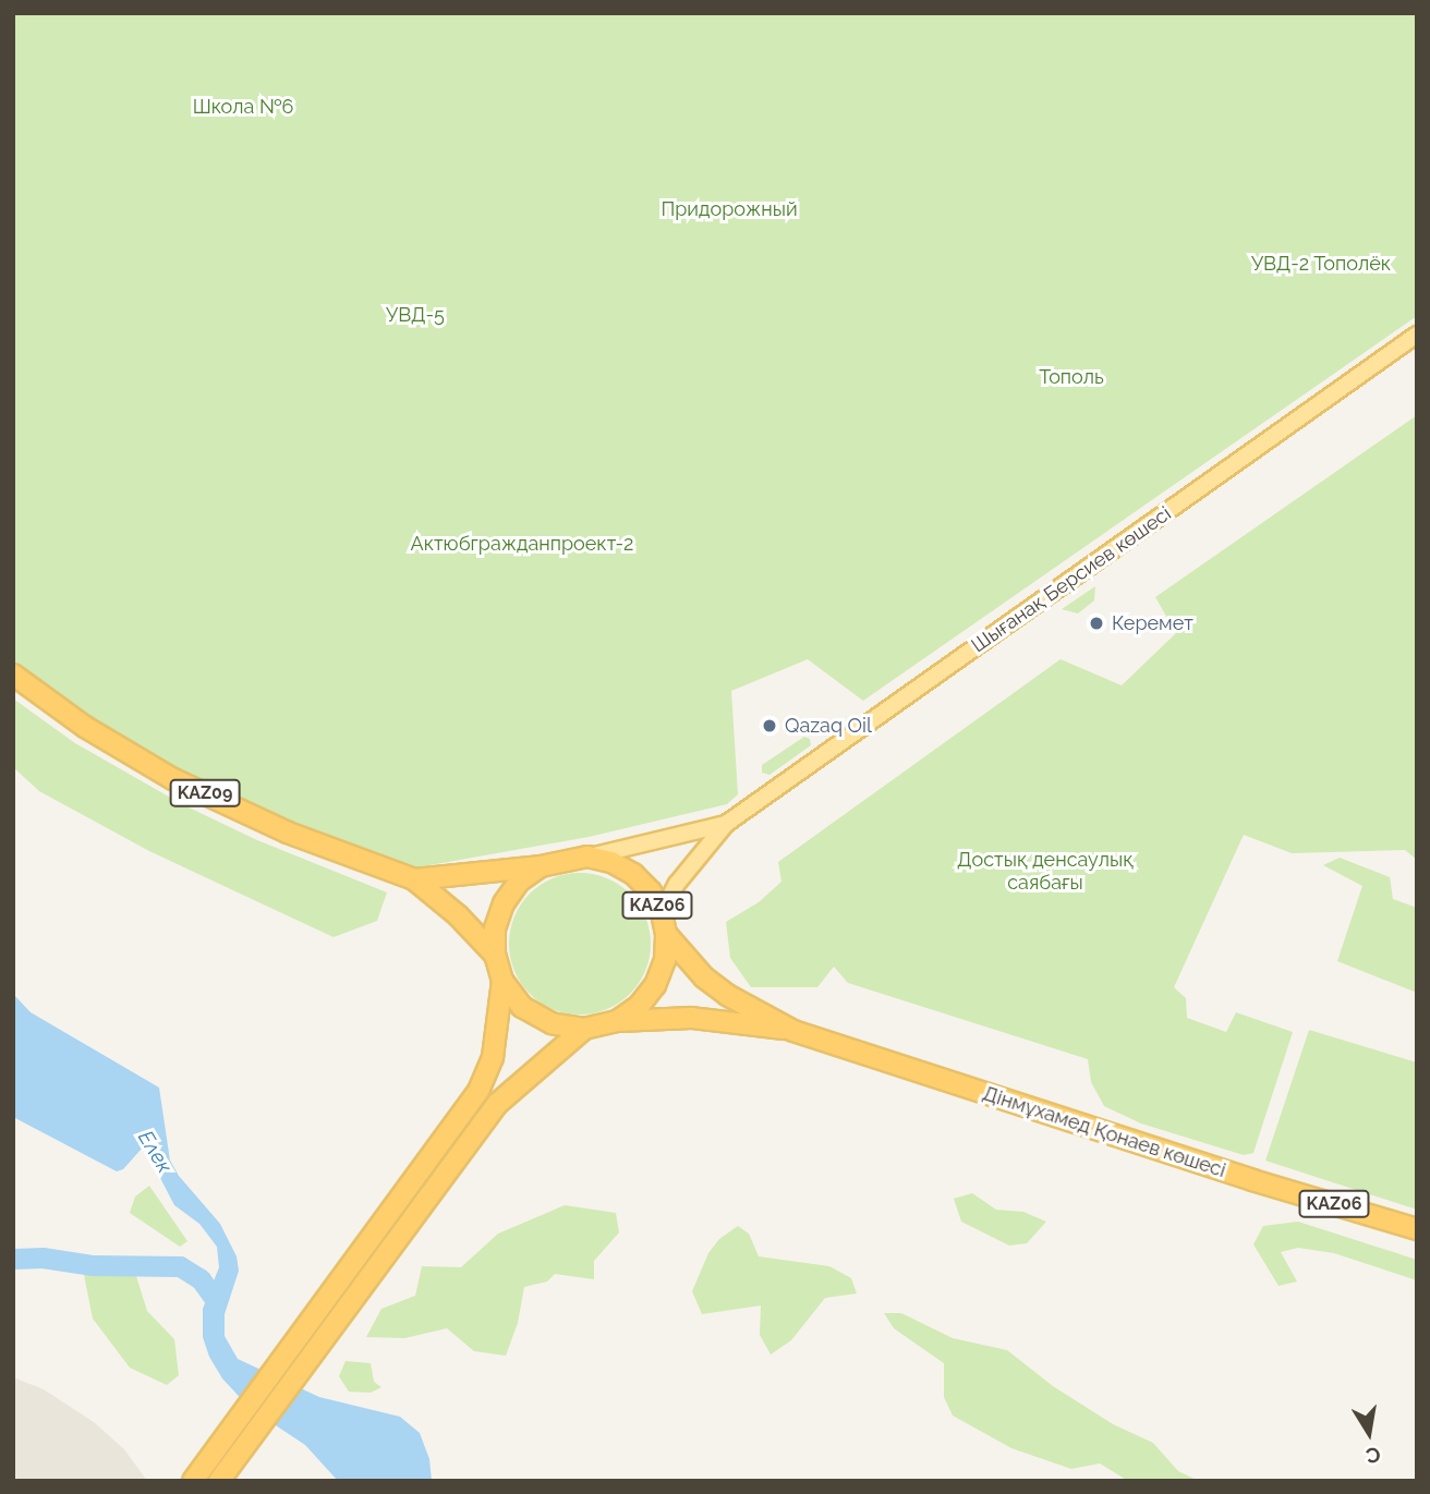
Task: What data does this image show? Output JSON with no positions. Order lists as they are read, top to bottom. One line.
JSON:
{"streets":{"highway":["KAZ09","KАZ06","Дінмұхамед Қонаев көшесі"],"main road":["Шығанақ Берсиев көшесі"]},"crossings":[["KAZ09","KАZ06"],["KАZ06","Дінмұхамед Қонаев көшесі"]],"water":["Елек"],"parks":["Школа №6","Придорожный","УВД-2 Тополёк","УВД-5","Тополь","Актюбгражданпроект-2","Достық денсаулық саябағы"],"places":["Керемет","Qazaq Oil"],"north":"bottom"}
